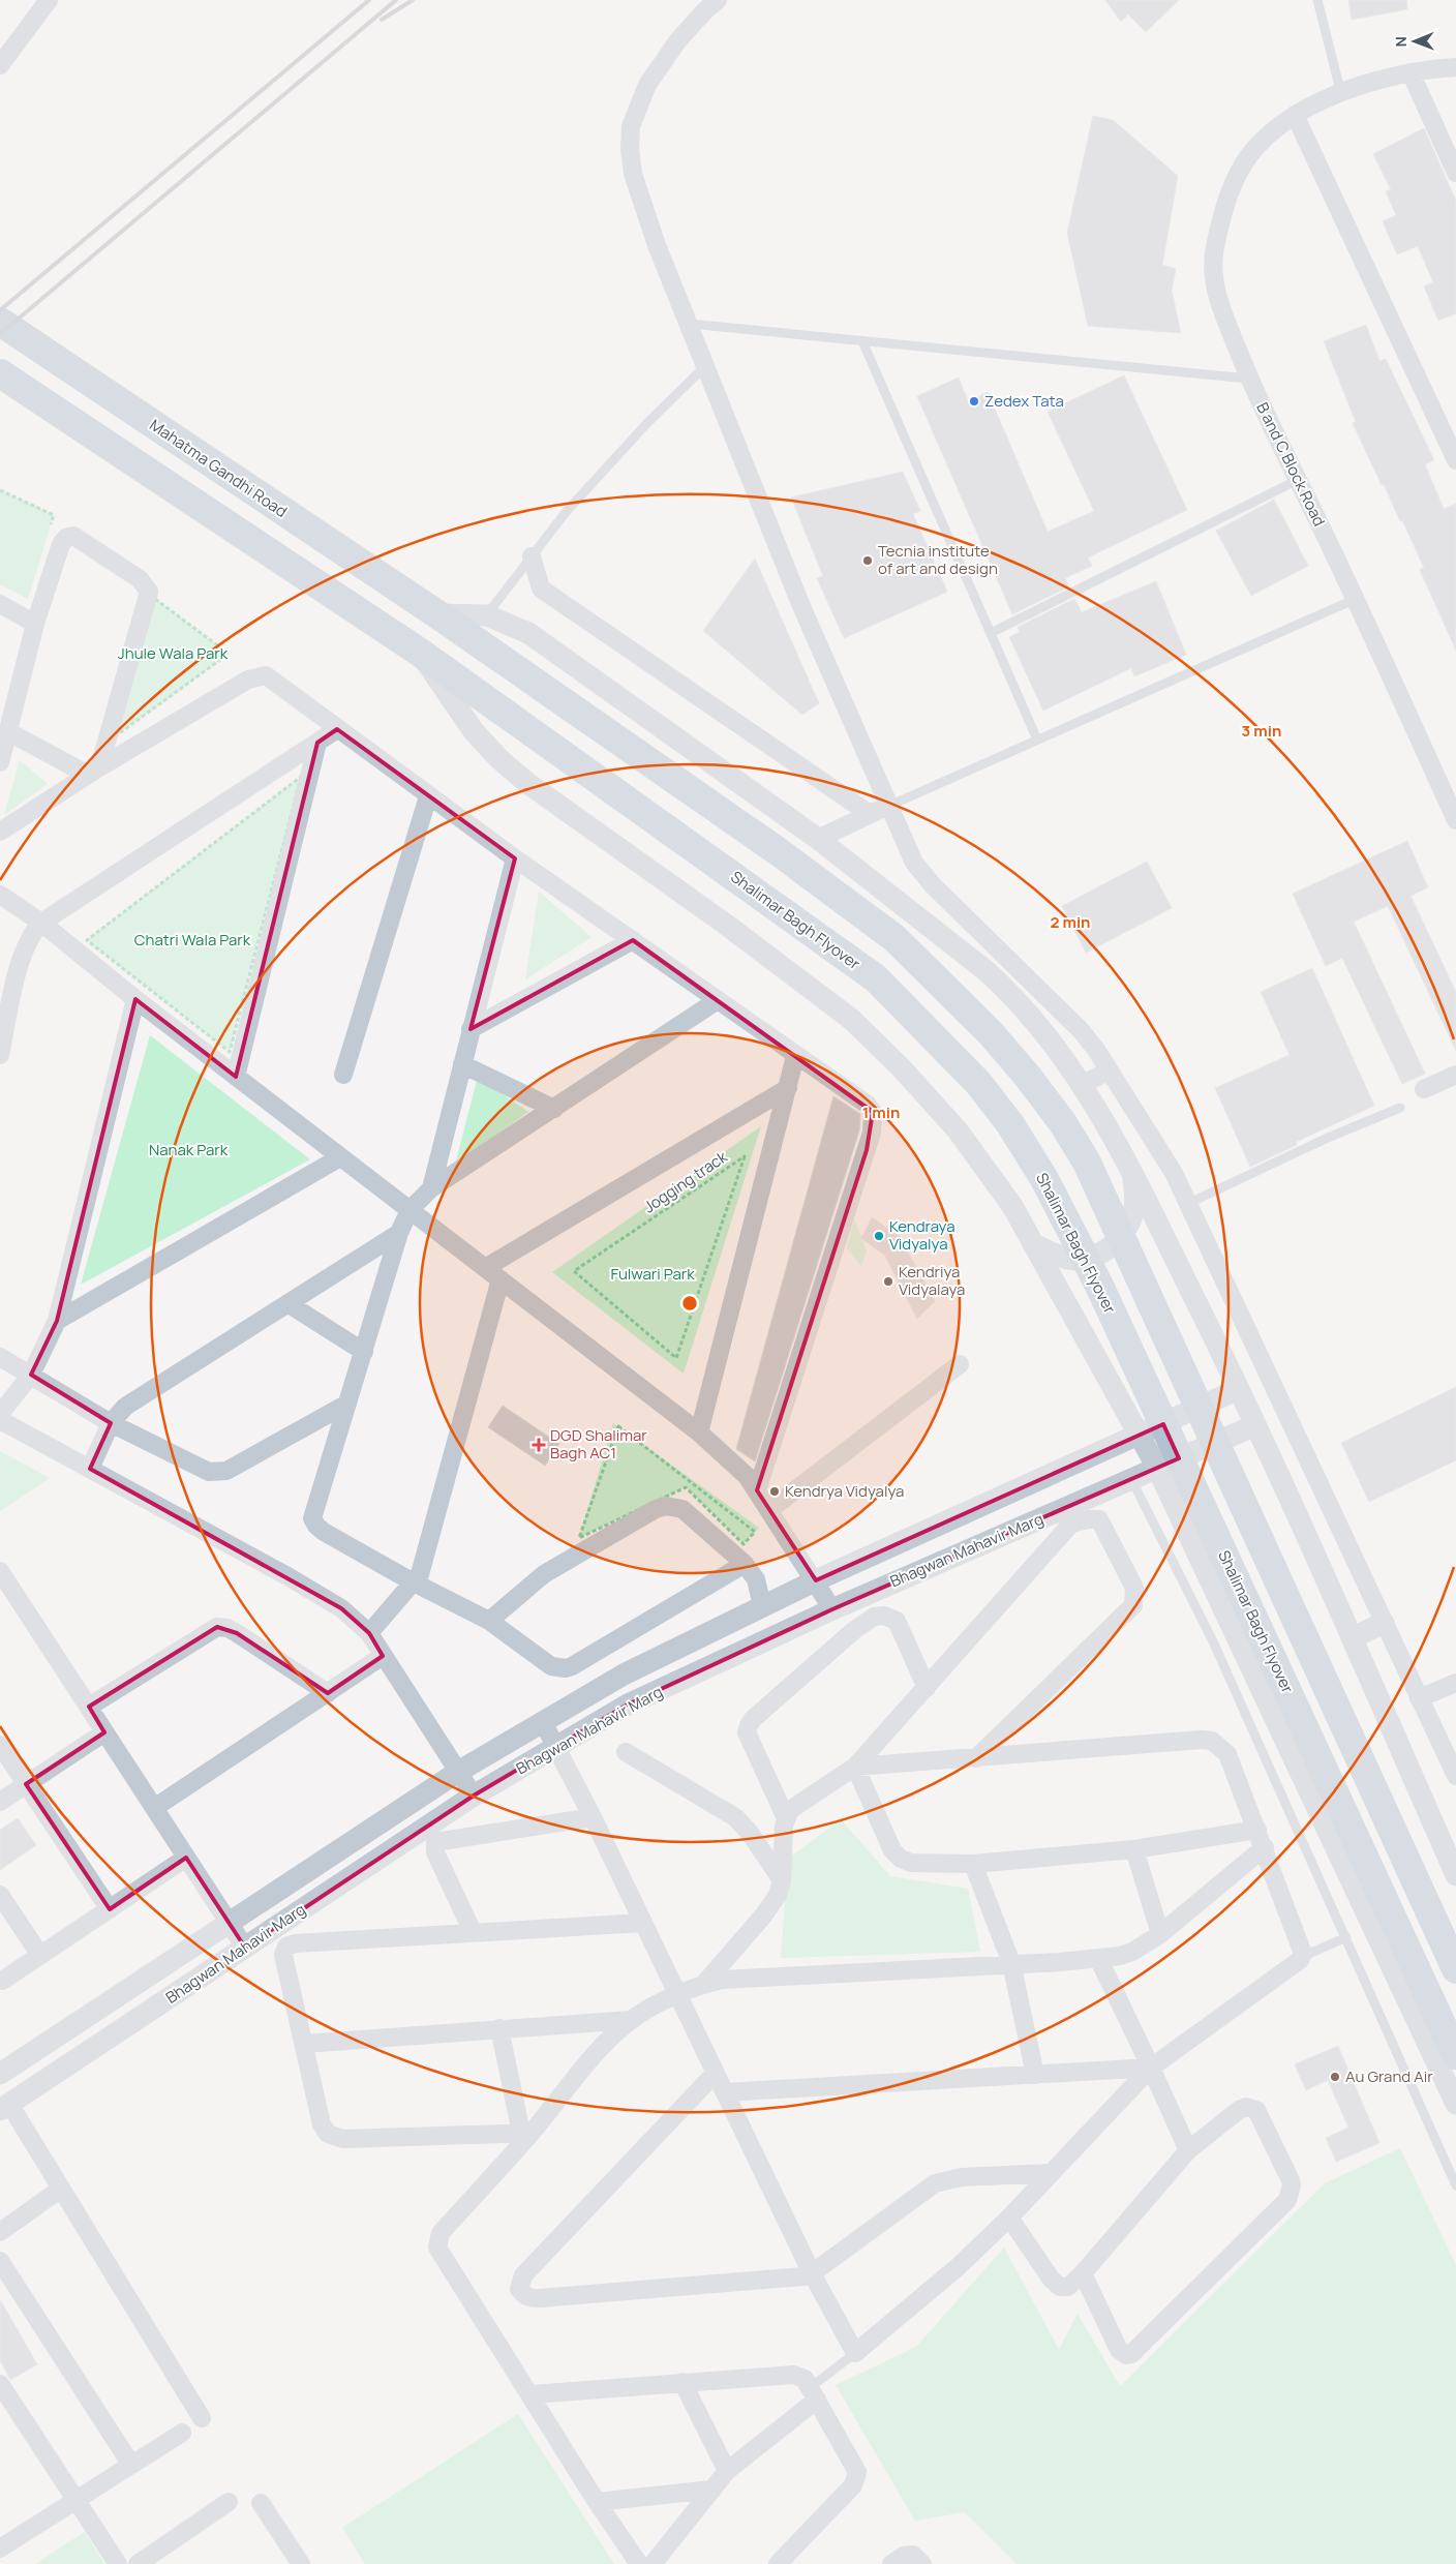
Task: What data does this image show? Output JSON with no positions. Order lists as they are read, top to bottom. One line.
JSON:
{"streets":{"main road":["Mahatma Gandhi Road","Shalimar Bagh Flyover"],"street":["B and C Block Road","Bhagwan Mahavir Marg"],"path":["Jogging track"]},"parks":["Jhule Wala Park","Chatri Wala Park","Nanak Park","Fulwari Park"],"places":{"other":["Zedex Tata","Tecnia institute of art and design","Kendraya Vidyalya","Kendriya Vidyalaya","Kendrya Vidyalya","Au Grand Air"],"health":["DGD Shalimar Bagh AC1"]},"north":"left","rings":["3 min","2 min","1 min"]}
